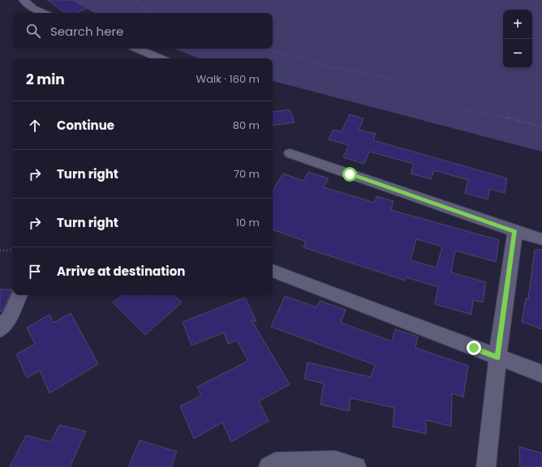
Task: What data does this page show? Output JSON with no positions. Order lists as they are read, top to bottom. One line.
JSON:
{"page":{"map_buttons":["+","−"],"search":"Search here","heading":["2 min","Walk · 160 m"],"list":[["Continue","80 m"],["Turn right","70 m"],["Turn right","10 m"],"Arrive at destination"]}}
